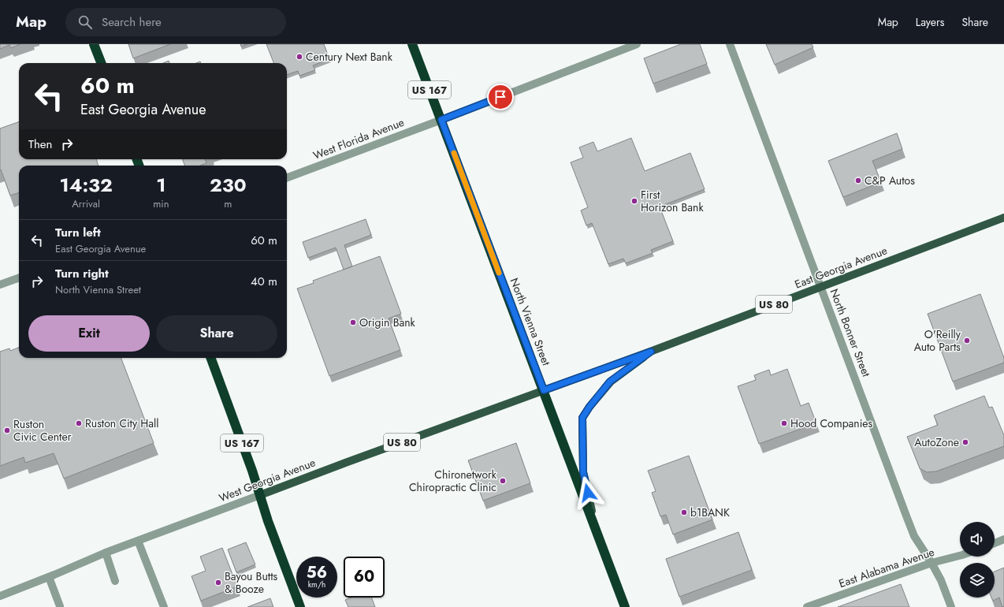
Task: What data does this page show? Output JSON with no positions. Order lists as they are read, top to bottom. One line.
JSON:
{"streets":{"highway":["US 167","North Vienna Street"],"main road":["East Georgia Avenue","US 80","West Georgia Avenue"],"street":["West Florida Avenue","North Bonner Street","East Alabama Avenue"]},"crossings":[["US 167","West Georgia Avenue"],["West Florida Avenue","North Vienna Street"],["East Georgia Avenue","North Vienna Street"],["East Georgia Avenue","North Bonner Street"],["East Georgia Avenue","West Georgia Avenue"],["North Vienna Street","West Georgia Avenue"],["North Bonner Street","East Alabama Avenue"]],"places":["Century Next Bank","C&P Autos","First Horizon Bank","Origin Bank","O'Reilly Auto Parts","Ruston City Hall","Hood Companies","Ruston Civic Center","AutoZone","Chironetwork Chiropractic Clinic","b1BANK","Bayou Butts & Booze"],"page":{"header":"Map","search":"Search here","nav":["Map","Layers","Share"],"turn":["60 m","East Georgia Avenue"],"then":"Then","eta":["14:32","Arrival","1","min","230","m"],"list":[{"name":"Turn left","note":"East Georgia Avenue","value":"60 m"},{"name":"Turn right","note":"North Vienna Street","value":"40 m"}],"buttons":["Exit","Share"],"speed":"56 km/h","limit":"60"}}
